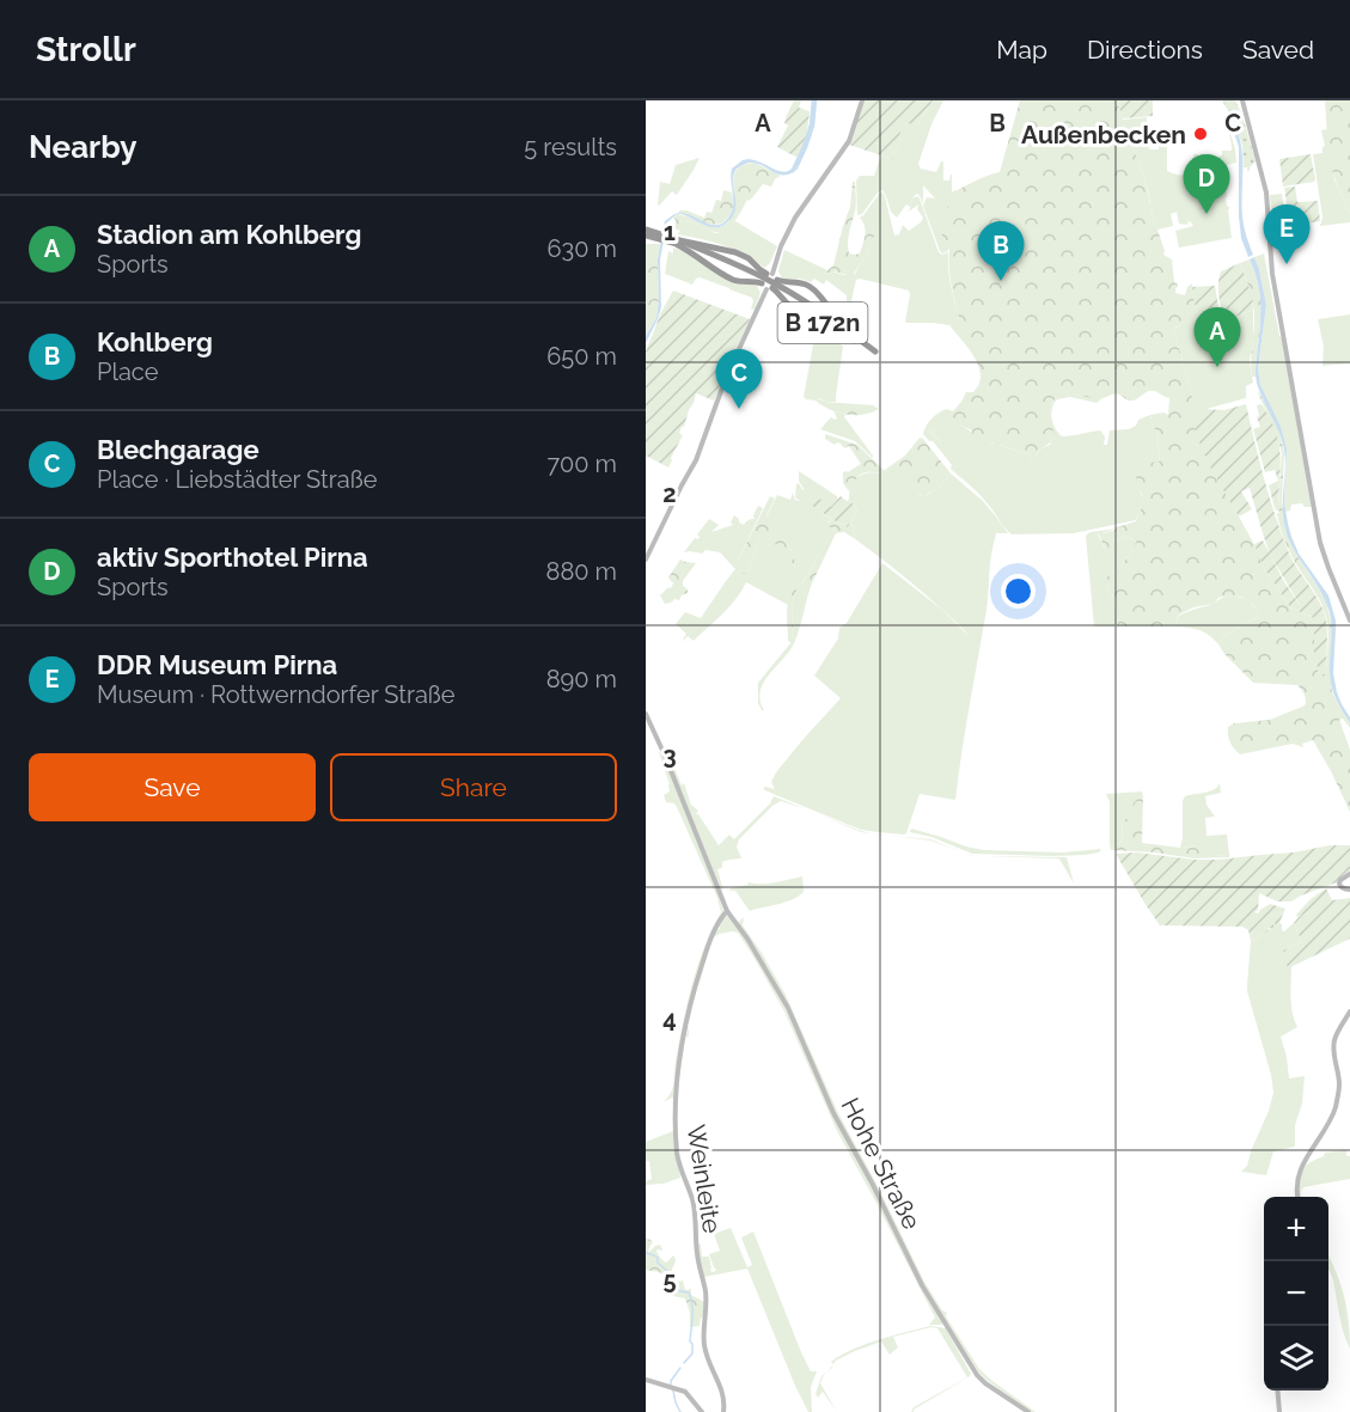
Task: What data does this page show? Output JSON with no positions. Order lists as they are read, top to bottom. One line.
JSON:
{"streets":{"highway":["B 172n"],"main road":["Hohe Straße","Weinleite"]},"crossings":[["Hohe Straße","Weinleite"]],"places":["Außenbecken"],"page":{"header":"Strollr","nav":["Map","Directions","Saved"],"heading":["Nearby","5 results"],"pins":["D","E","B","A","C"],"list":[{"mark":"A","name":"Stadion am Kohlberg","note":"Sports","value":"630 m"},{"mark":"B","name":"Kohlberg","note":"Place","value":"650 m"},{"mark":"C","name":"Blechgarage","note":"Place · Liebstädter Straße","value":"700 m"},{"mark":"D","name":"aktiv Sporthotel Pirna","note":"Sports","value":"880 m"},{"mark":"E","name":"DDR Museum Pirna","note":"Museum · Rottwerndorfer Straße","value":"890 m"}],"buttons":["Save","Share"],"map_buttons":["+","−"]},"grid":{"columns":["A","B","C"],"rows":["1","2","3","4","5"]}}
